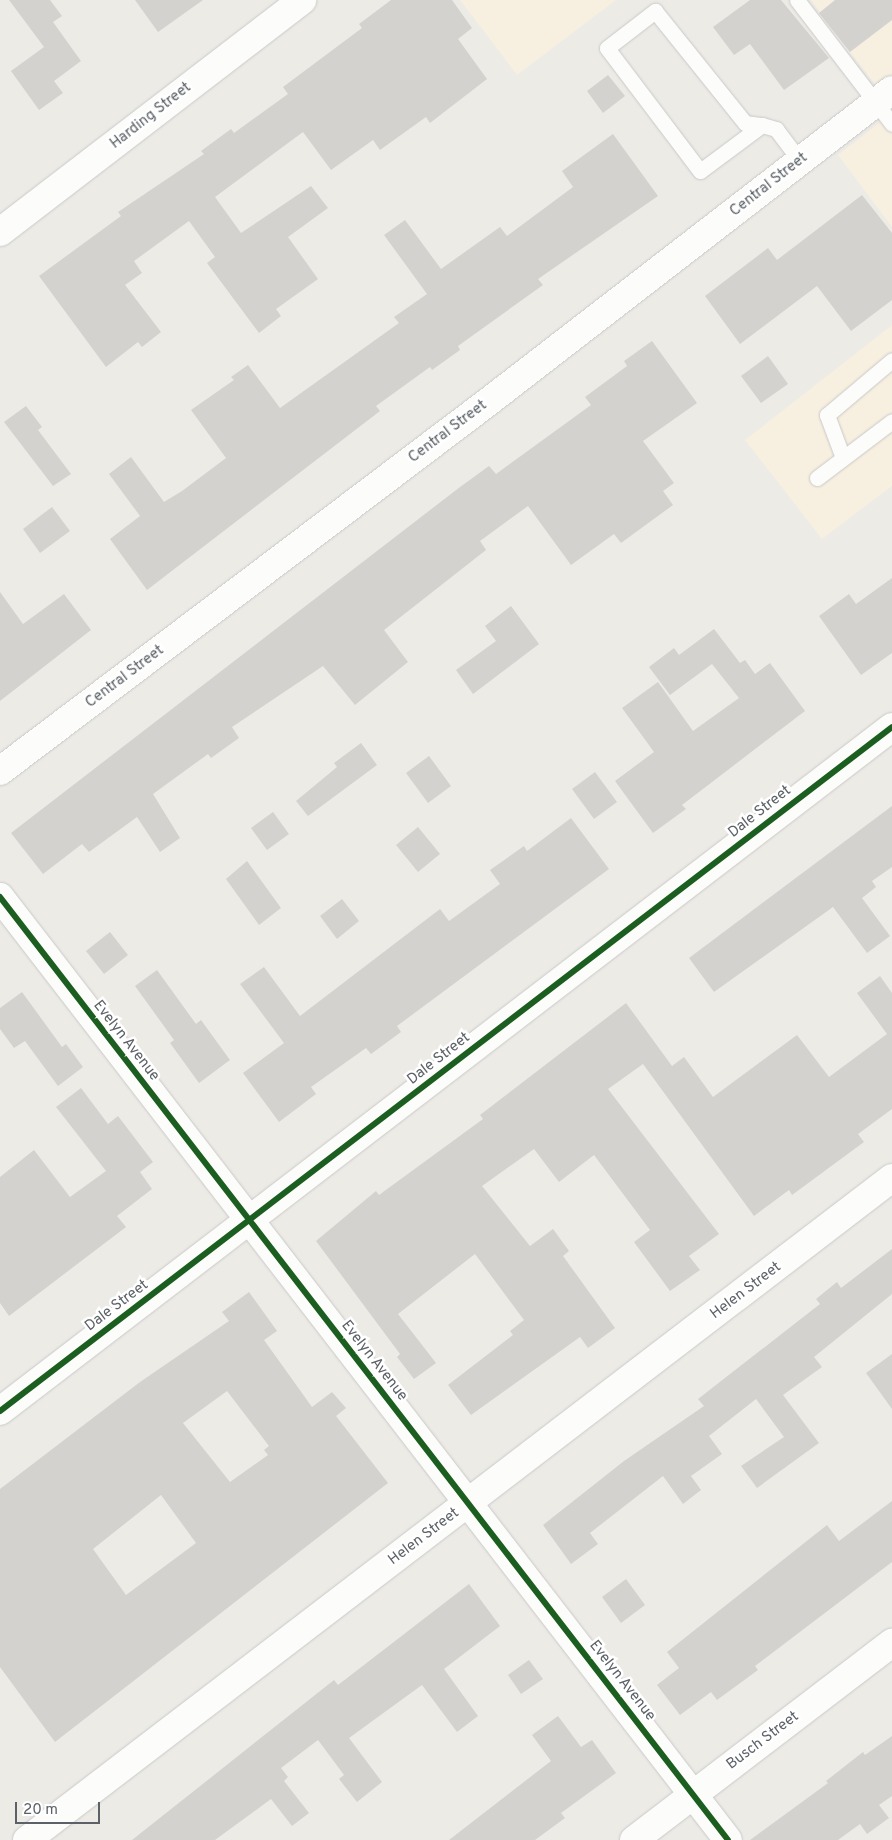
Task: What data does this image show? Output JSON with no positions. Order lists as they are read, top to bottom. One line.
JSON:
{"streets":{"street":["Harding Street","Central Street","Dale Street","Evelyn Avenue","Helen Street","Busch Street"]},"crossings":[["Dale Street","Evelyn Avenue"],["Evelyn Avenue","Helen Street"],["Evelyn Avenue","Busch Street"]],"scale_bar":"20 m"}
